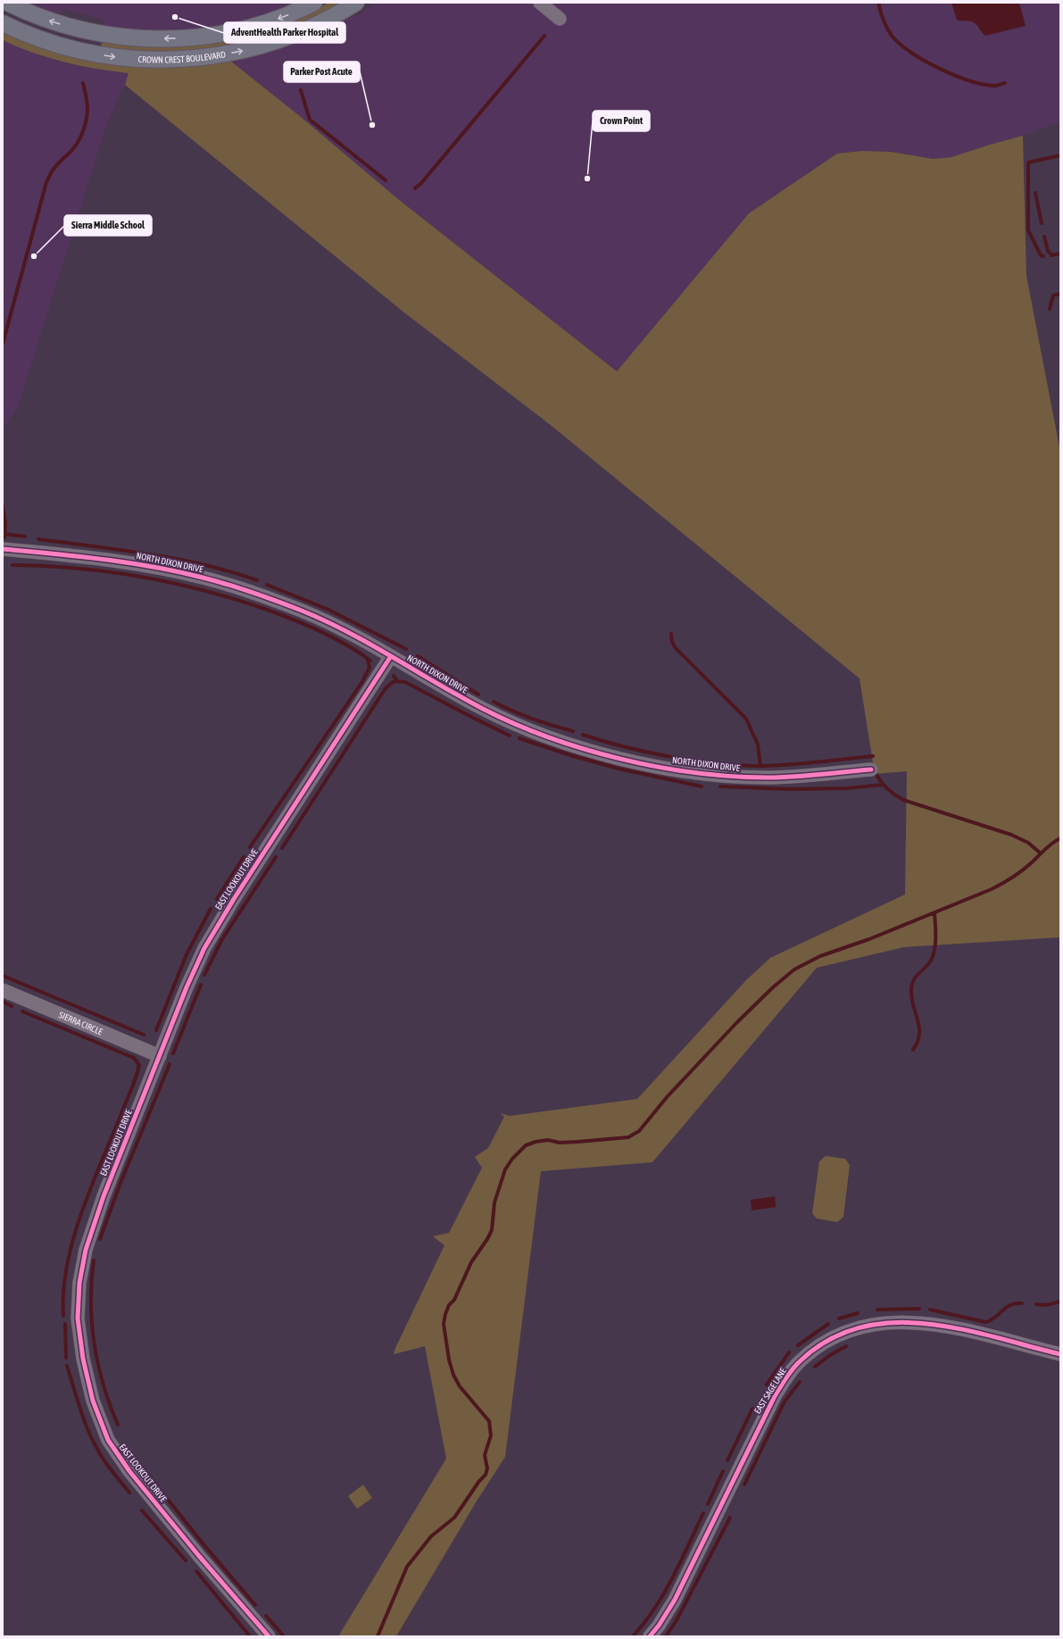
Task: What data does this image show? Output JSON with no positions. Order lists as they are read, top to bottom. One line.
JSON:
{"streets":{"main road":["CROWN CREST BOULEVARD"],"street":["NORTH DIXON DRIVE","EAST LOOKOUT DRIVE","SIERRA CIRCLE","EAST SAGE LANE"]},"crossings":[["NORTH DIXON DRIVE","EAST LOOKOUT DRIVE"],["EAST LOOKOUT DRIVE","SIERRA CIRCLE"]],"places":["AdventHealth Parker Hospital","Parker Post Acute","Crown Point","Sierra Middle School"]}
